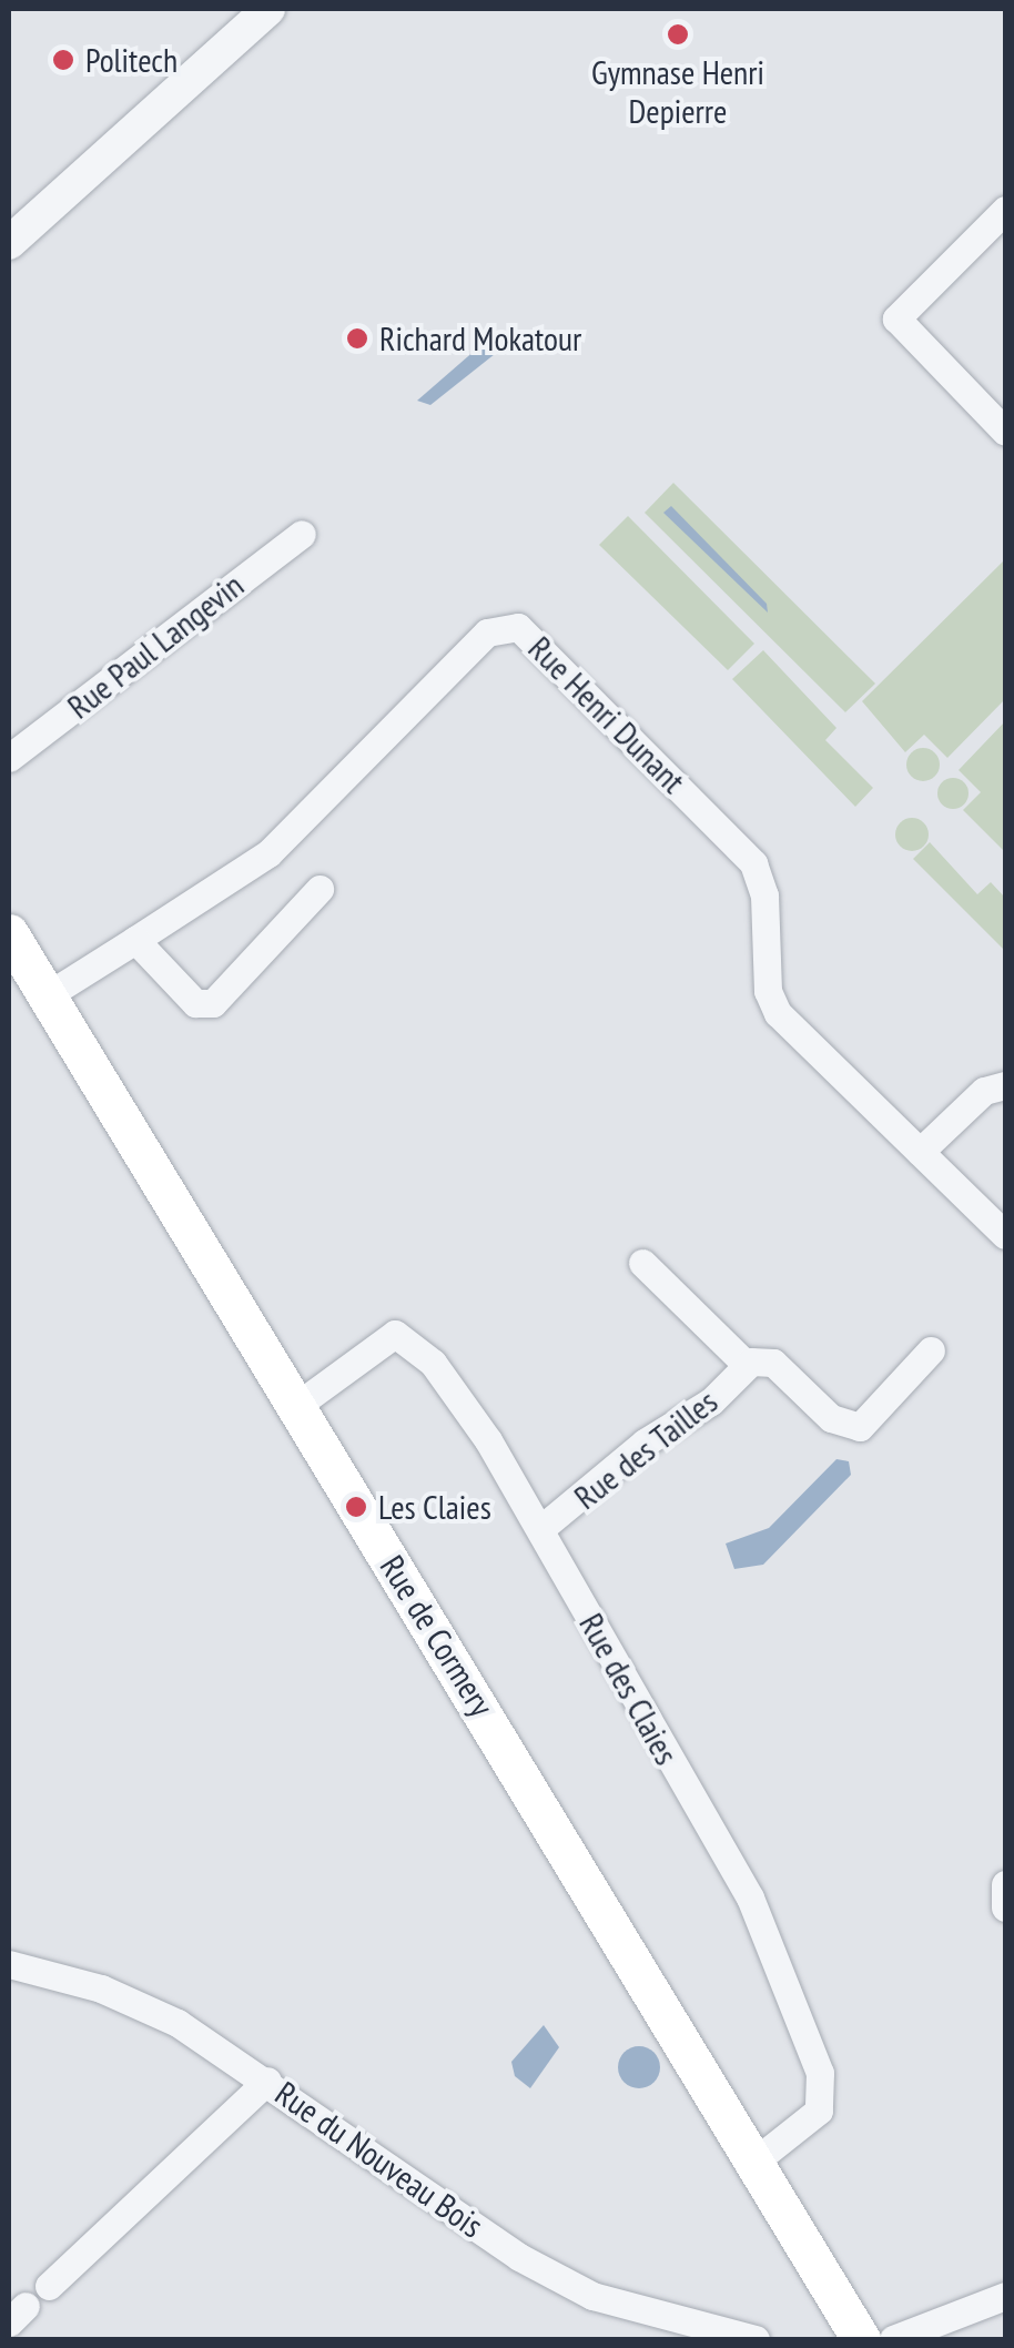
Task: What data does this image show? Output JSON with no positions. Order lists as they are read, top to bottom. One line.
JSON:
{"streets":{"main road":["Rue de Cormery"],"street":["Rue Paul Langevin","Rue Henri Dunant","Rue des Tailles","Rue des Claies","Rue du Nouveau Bois"]},"crossings":[["Rue des Tailles","Rue des Claies"],["Rue de Cormery","Rue des Claies"]],"places":["Gymnase Henri Depierre","Politech","Richard Mokatour","Les Claies"]}
